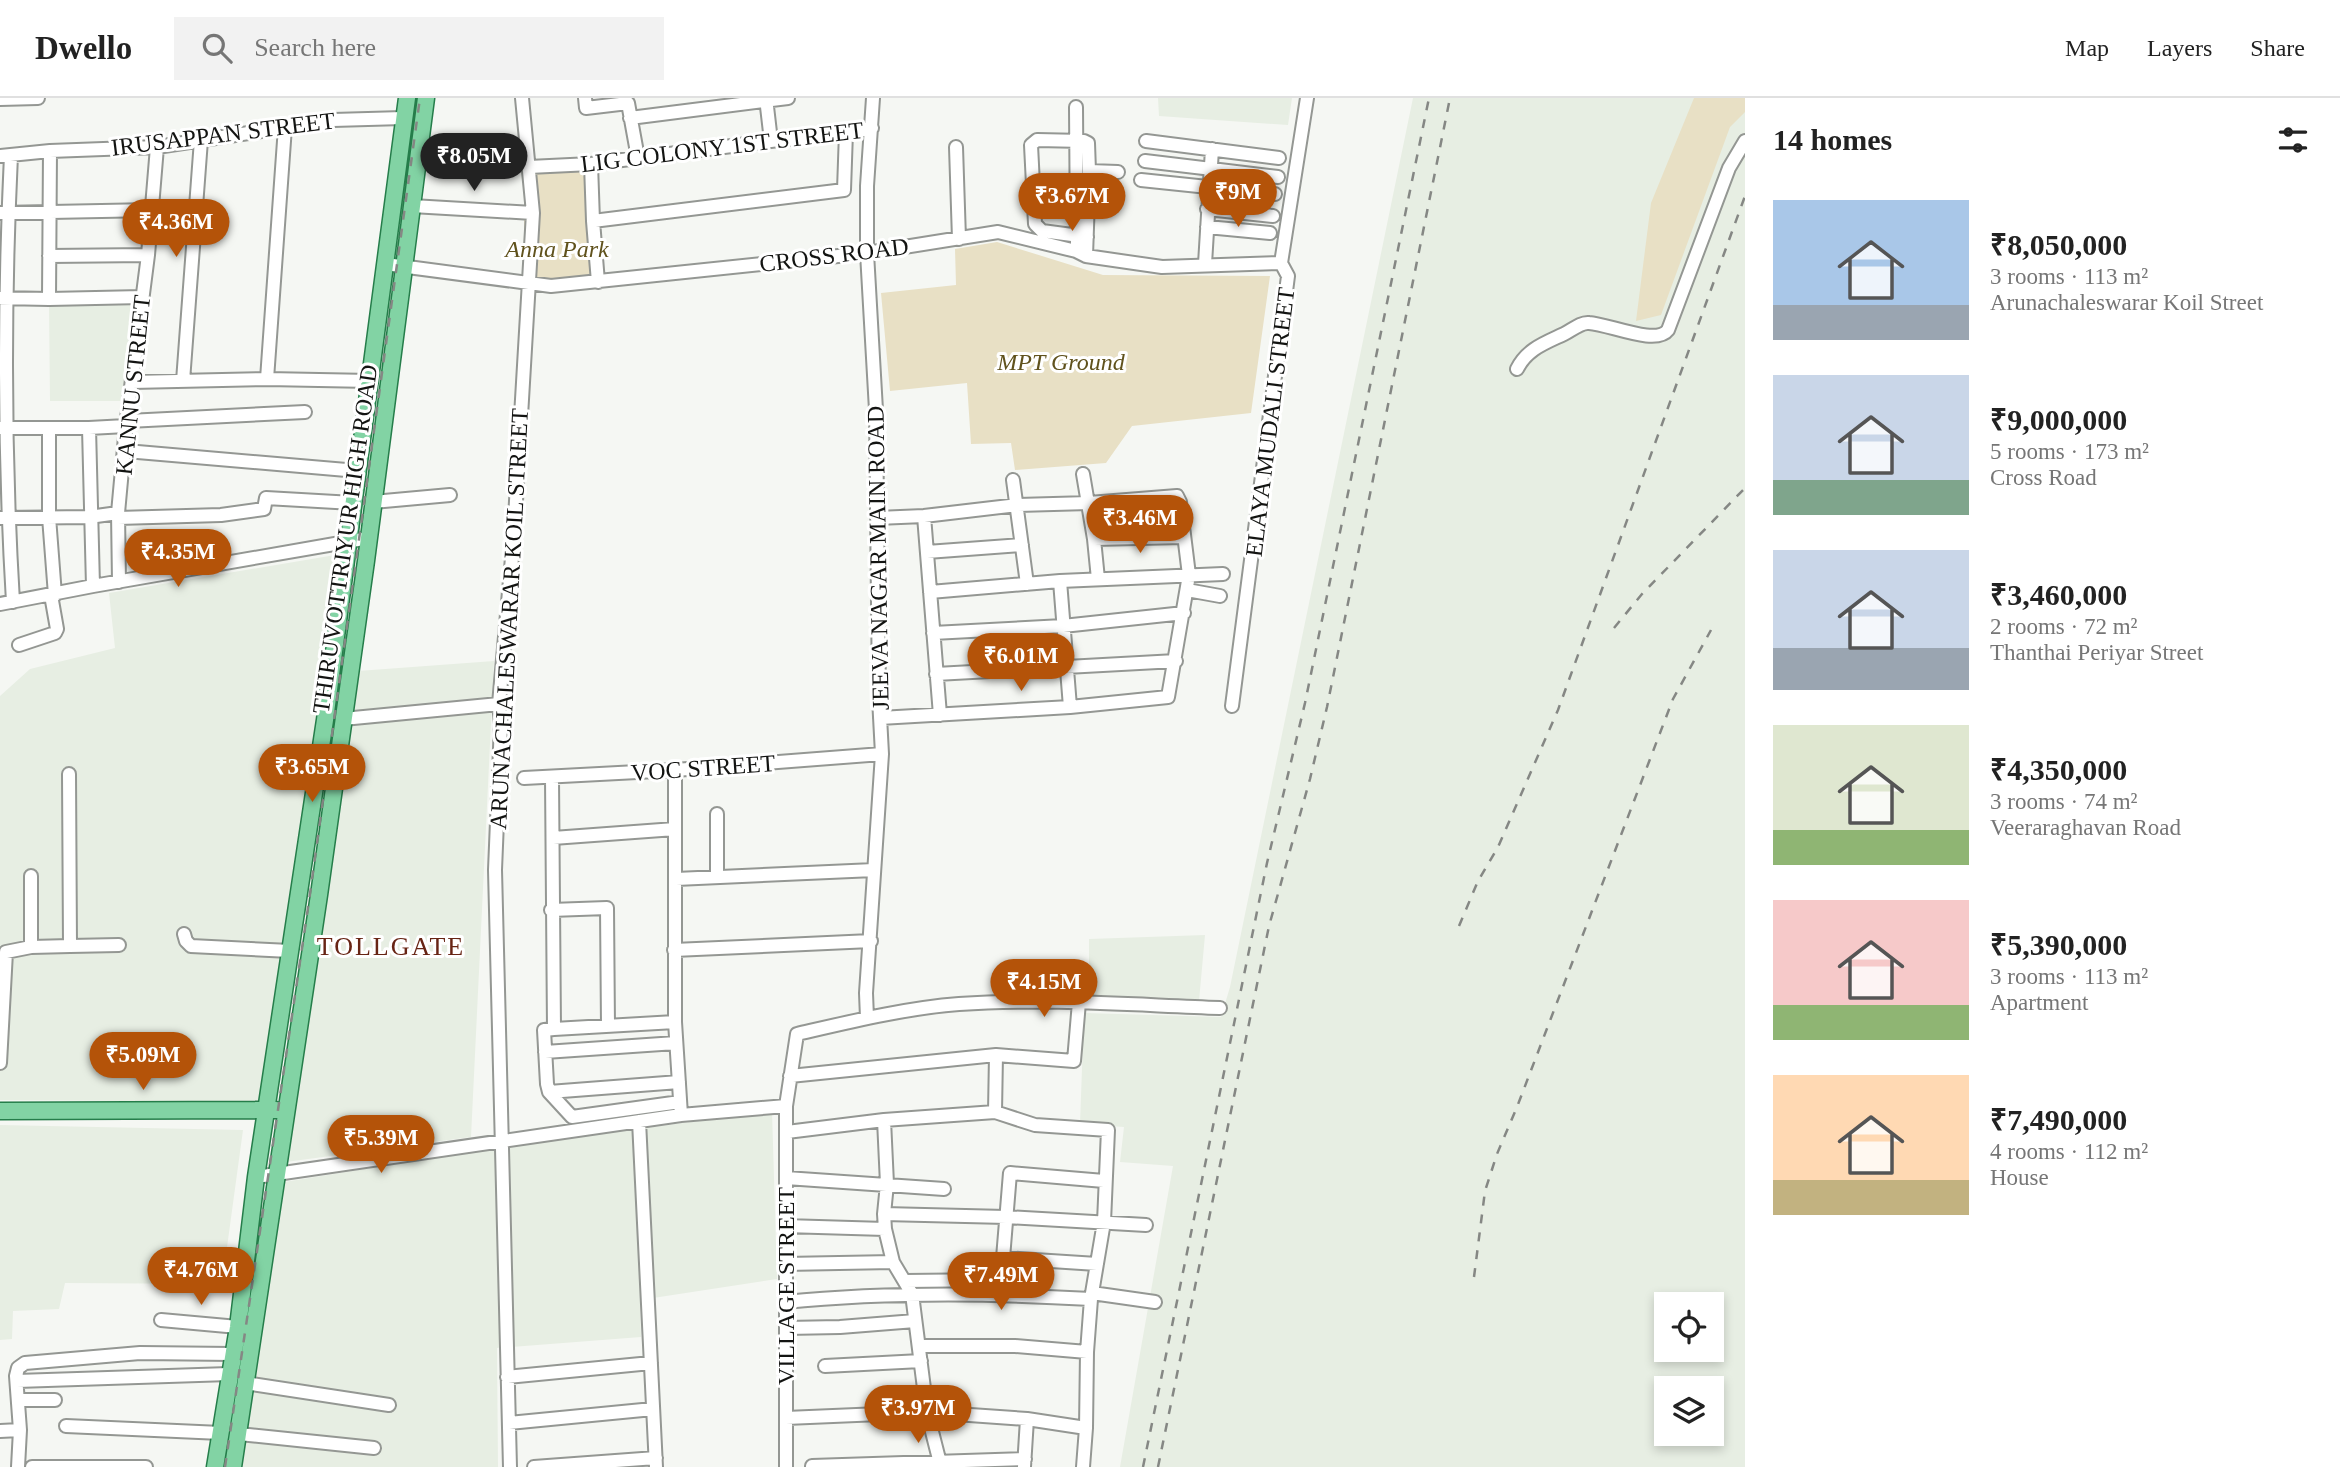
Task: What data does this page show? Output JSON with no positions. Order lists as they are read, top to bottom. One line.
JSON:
{"streets":{"main road":["THIRUVOTTRIYUR HIGH ROAD"],"street":["IRUSAPPAN STREET","LIG COLONY 1ST STREET","CROSS ROAD","KANNU STREET","ELAYA MUDALI STREET","JEEVA NAGAR MAIN ROAD","ARUNACHALESWARAR KOIL STREET","VOC STREET","VILLAGE STREET"]},"crossings":[["IRUSAPPAN STREET","KANNU STREET"],["IRUSAPPAN STREET","THIRUVOTTRIYUR HIGH ROAD"],["LIG COLONY 1ST STREET","JEEVA NAGAR MAIN ROAD"],["LIG COLONY 1ST STREET","ARUNACHALESWARAR KOIL STREET"],["CROSS ROAD","ELAYA MUDALI STREET"],["CROSS ROAD","THIRUVOTTRIYUR HIGH ROAD"],["CROSS ROAD","JEEVA NAGAR MAIN ROAD"],["CROSS ROAD","ARUNACHALESWARAR KOIL STREET"],["JEEVA NAGAR MAIN ROAD","VOC STREET"],["JEEVA NAGAR MAIN ROAD","VILLAGE STREET"]],"districts":["TOLLGATE"],"parks":["Anna Park","MPT Ground"],"page":{"header":"Dwello","search":"Search here","nav":["Map","Layers","Share"],"heading":"14 homes","price":["₹8.05M","₹9M","₹3.67M","₹4.36M","₹3.46M","₹4.35M","₹6.01M","₹3.65M","₹4.15M","₹5.09M","₹5.39M","₹4.76M","₹7.49M","₹3.97M"],"list":[{"name":"₹8,050,000","note":"3 rooms · 113 m² · Arunachaleswarar Koil Street"},{"name":"₹9,000,000","note":"5 rooms · 173 m² · Cross Road"},{"name":"₹3,460,000","note":"2 rooms · 72 m² · Thanthai Periyar Street"},{"name":"₹4,350,000","note":"3 rooms · 74 m² · Veeraraghavan Road"},{"name":"₹5,390,000","note":"3 rooms · 113 m² · Apartment"},{"name":"₹7,490,000","note":"4 rooms · 112 m² · House"}]}}
